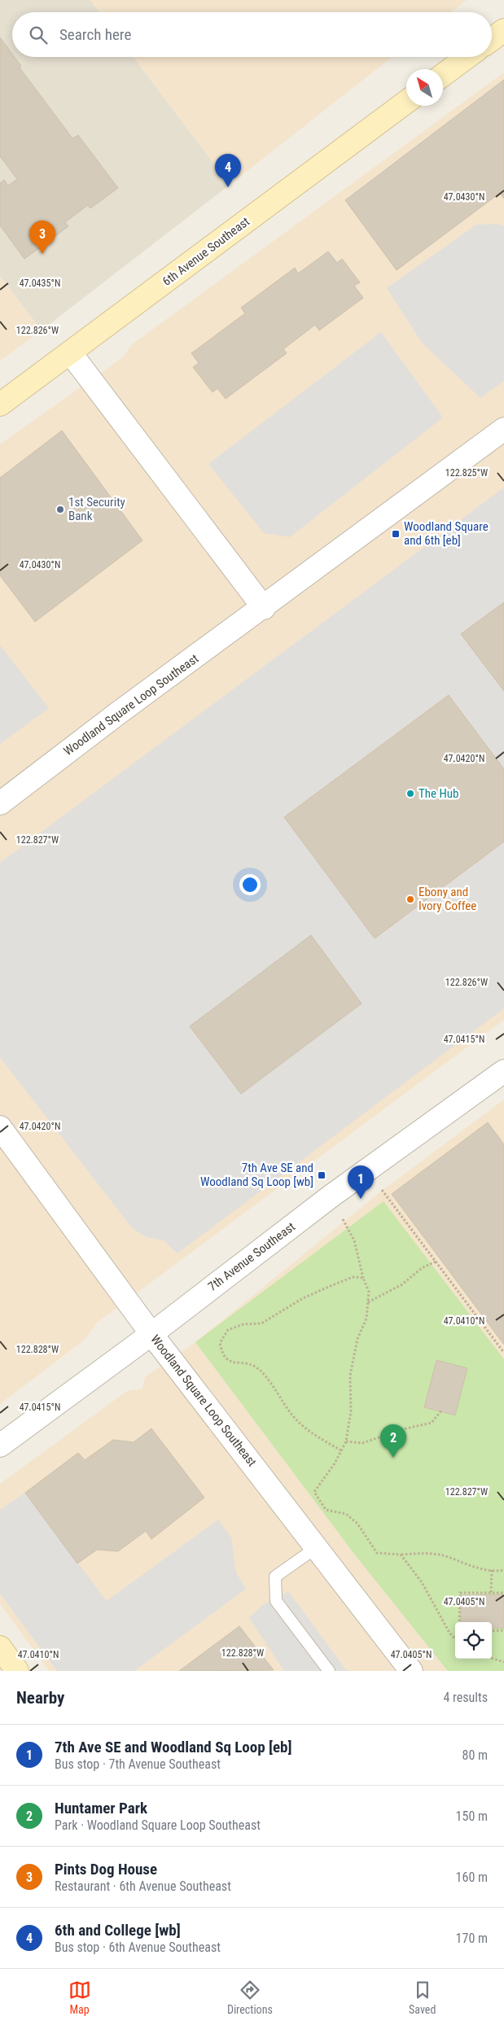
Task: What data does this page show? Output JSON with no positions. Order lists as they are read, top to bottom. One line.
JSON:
{"streets":{"street":["6th Avenue Southeast","Woodland Square Loop Southeast","7th Avenue Southeast"]},"crossings":[["Woodland Square Loop Southeast","7th Avenue Southeast"]],"places":{"other":["1st Security Bank","The Hub","Ebony and Ivory Coffee"],"transit":["Woodland Square and 6th [eb]","7th Ave SE and Woodland Sq Loop [wb]"]},"north":"top left","page":{"search":"Search here","pins":["4","3","1","2"],"heading":["Nearby","4 results"],"list":[{"mark":"1","name":"7th Ave SE and Woodland Sq Loop [eb]","note":"Bus stop · 7th Avenue Southeast","value":"80 m"},{"mark":"2","name":"Huntamer Park","note":"Park · Woodland Square Loop Southeast","value":"150 m"},{"mark":"3","name":"Pints Dog House","note":"Restaurant · 6th Avenue Southeast","value":"160 m"},{"mark":"4","name":"6th and College [wb]","note":"Bus stop · 6th Avenue Southeast","value":"170 m"}],"nav":["Map","Directions","Saved"]},"coordinates":["47.0430°N","47.0435°N","122.826°W","122.825°W","47.0420°N","122.827°W","47.0415°N","47.0410°N","122.828°W","47.0405°N"]}
